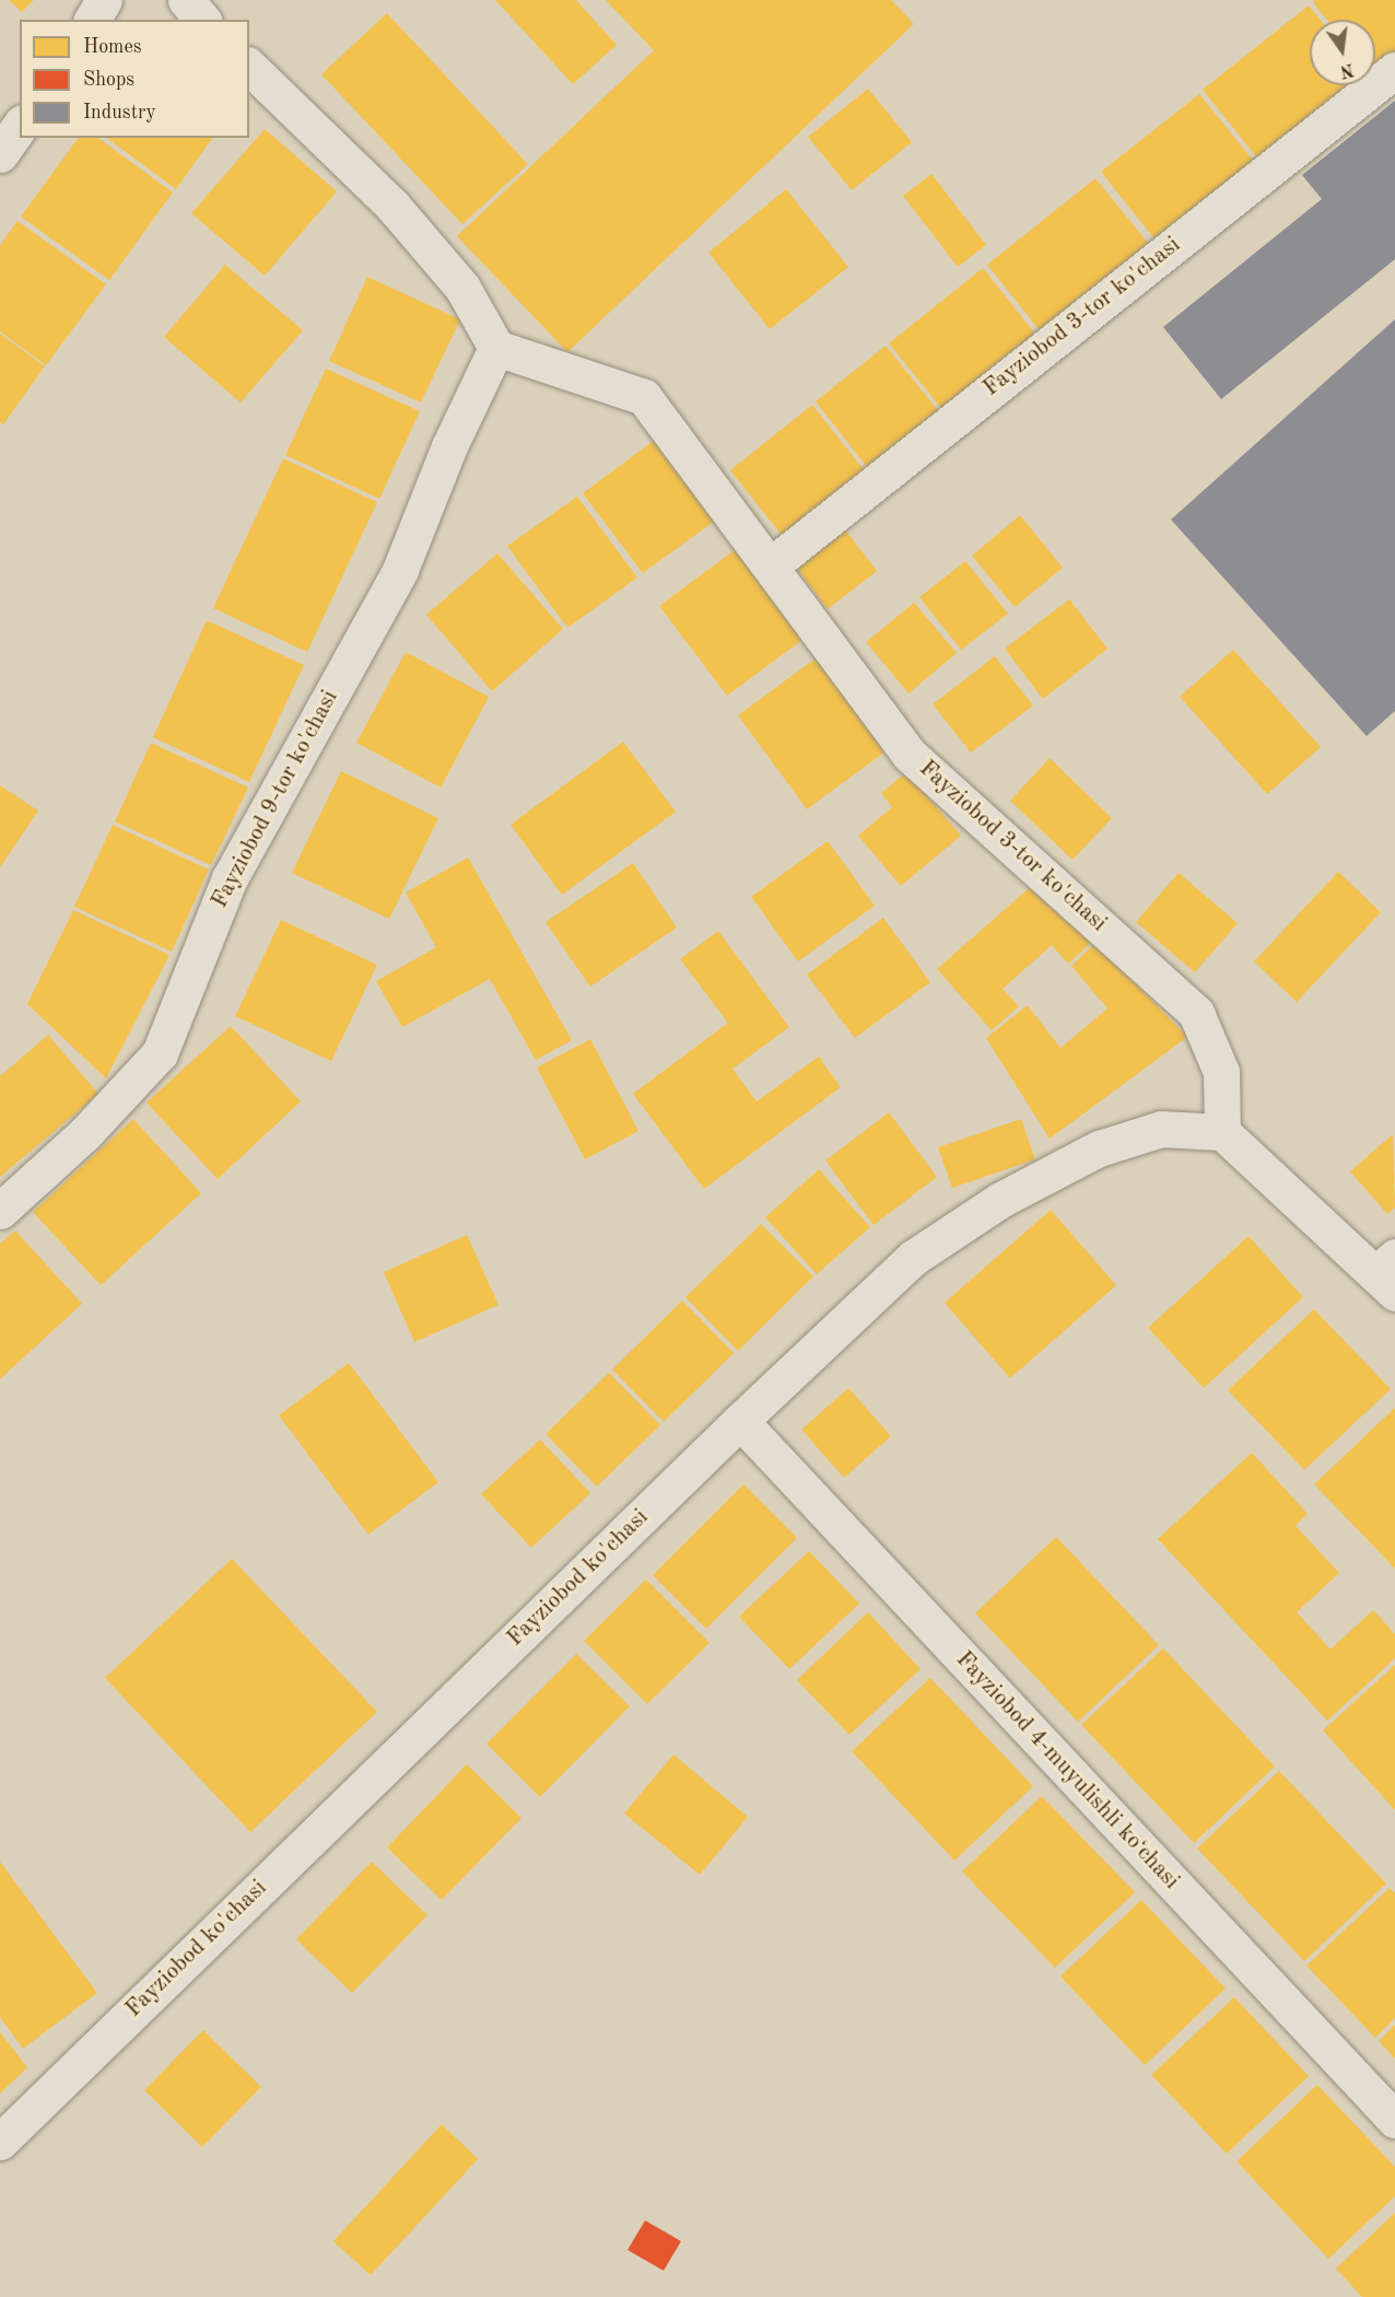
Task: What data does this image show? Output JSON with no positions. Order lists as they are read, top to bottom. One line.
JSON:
{"streets":{"street":["Fayziobod 3-tor ko'chasi","Fayziobod 9-tor ko'chasi","Fayziobod ko'chasi","Fayziobod 4-muyulishli koʻchasi"]},"crossings":[["Fayziobod 3-tor ko'chasi","Fayziobod 9-tor ko'chasi"],["Fayziobod 3-tor ko'chasi","Fayziobod ko'chasi"],["Fayziobod ko'chasi","Fayziobod 4-muyulishli koʻchasi"]],"legend":["Homes","Shops","Industry"],"north":"bottom"}
